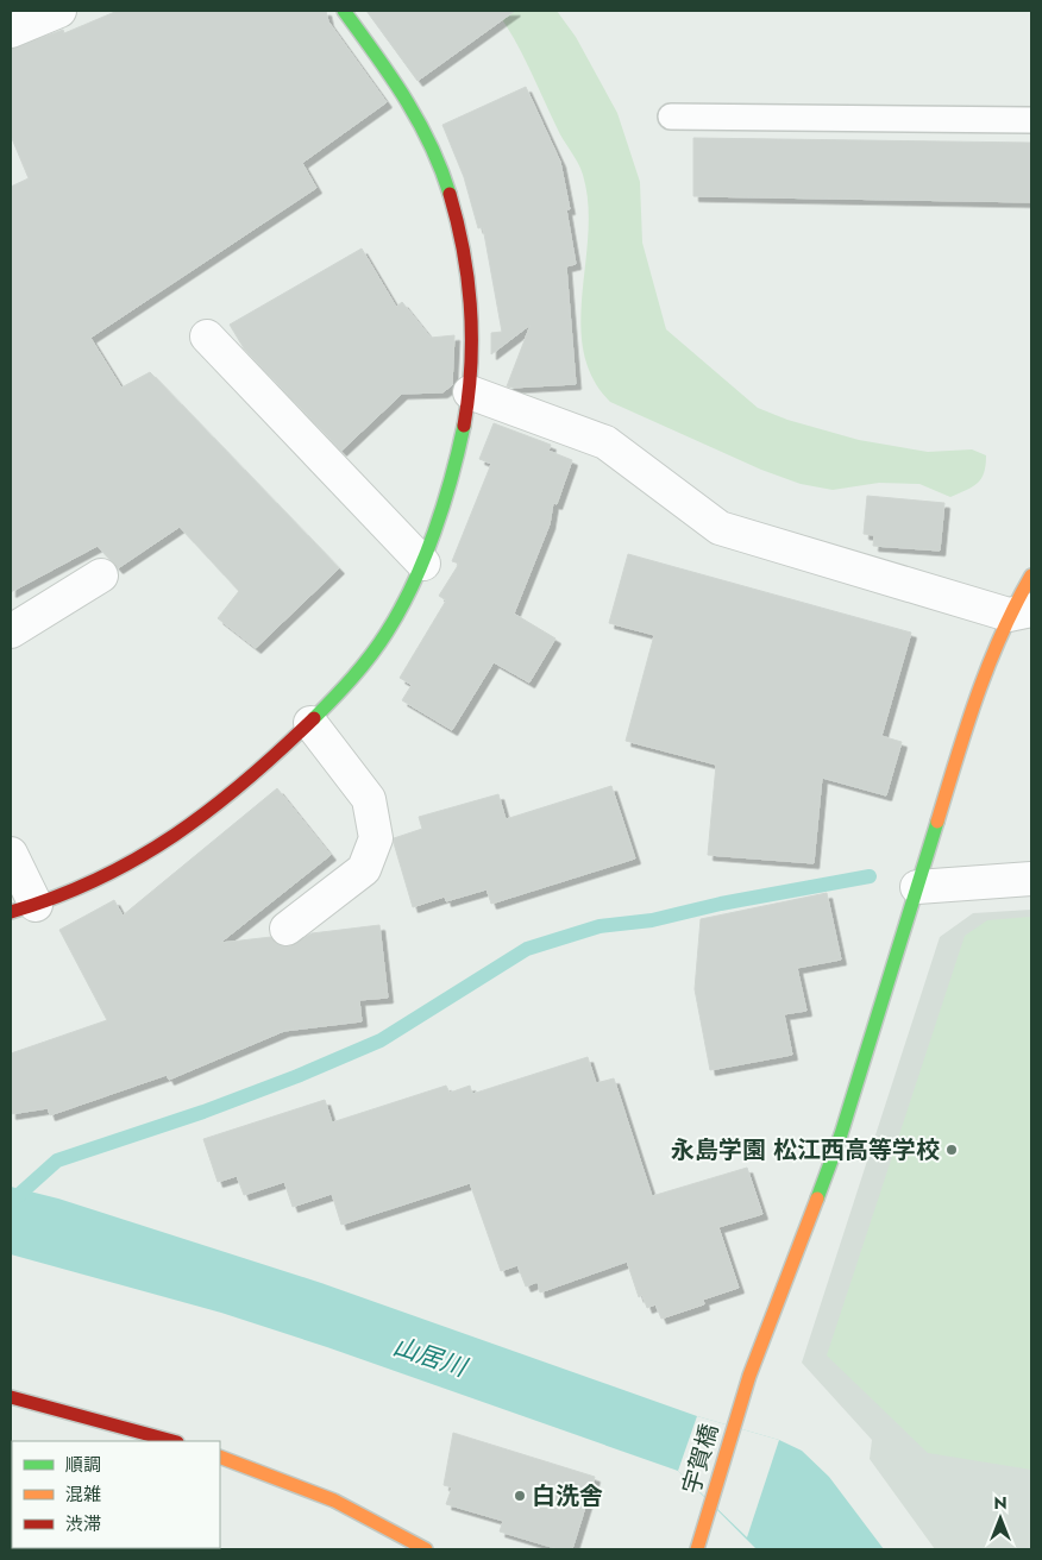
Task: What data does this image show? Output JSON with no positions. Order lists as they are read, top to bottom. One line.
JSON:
{"streets":{"street":["宇賀橋"]},"water":["山居川"],"places":["永島学園 松江西高等学校","白洗舎"],"legend":["順調","混雑","渋滞"],"north":"top"}
